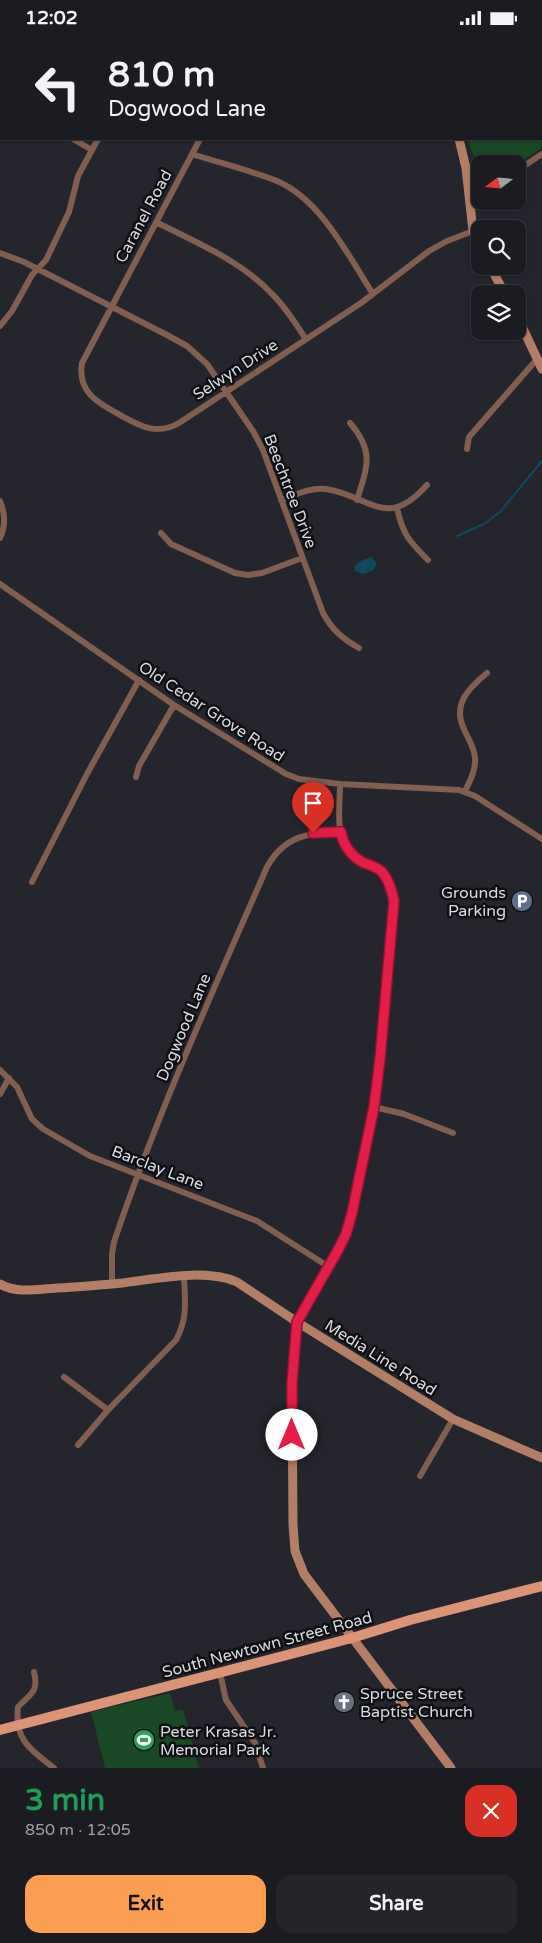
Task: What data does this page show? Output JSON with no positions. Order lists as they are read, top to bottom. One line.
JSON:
{"streets":{"main road":["Media Line Road","South Newtown Street Road"],"street":["Caranel Road","Selwyn Drive","Beechtree Drive","Old Cedar Grove Road","Dogwood Lane","Barclay Lane"]},"crossings":[["Caranel Road","Selwyn Drive"],["Caranel Road","Beechtree Drive"],["Selwyn Drive","Beechtree Drive"],["Dogwood Lane","Barclay Lane"],["Dogwood Lane","Media Line Road"]],"places":{"parking":["Grounds Parking"],"church":["Spruce Street Baptist Church"],"sports":["Peter Krasas Jr. Memorial Park"]},"north":"left","page":{"status":"12:02","turn":["810 m","Dogwood Lane"],"heading":["3 min","850 m · 12:05"],"buttons":["Exit","Share"]}}
